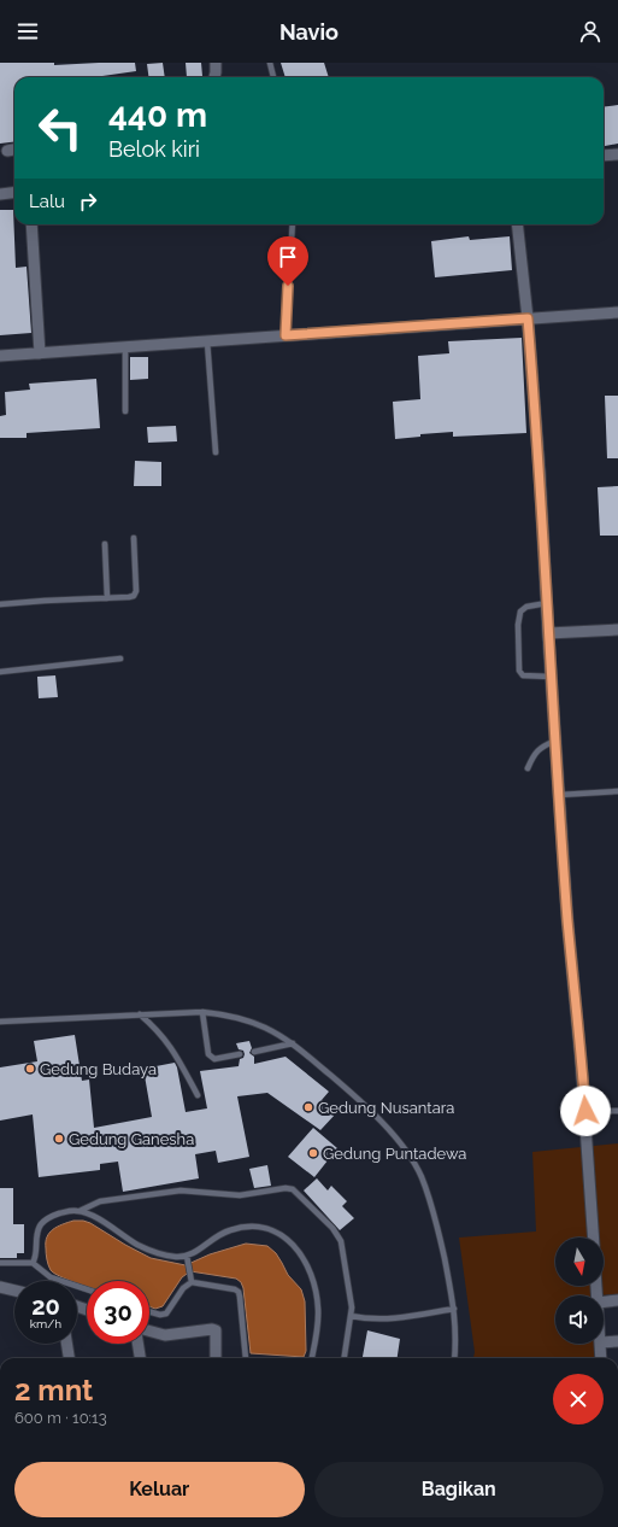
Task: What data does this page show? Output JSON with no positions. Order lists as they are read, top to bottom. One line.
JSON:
{"places":["Gedung Budaya","Gedung Nusantara","Gedung Ganesha","Gedung Puntadewa"],"north":"bottom","page":{"header":"Navio","turn":["440 m","Belok kiri"],"then":"Lalu","speed":"20 km/h","limit":"30","heading":["2 mnt","600 m · 10:13"],"buttons":["Keluar","Bagikan"]}}
